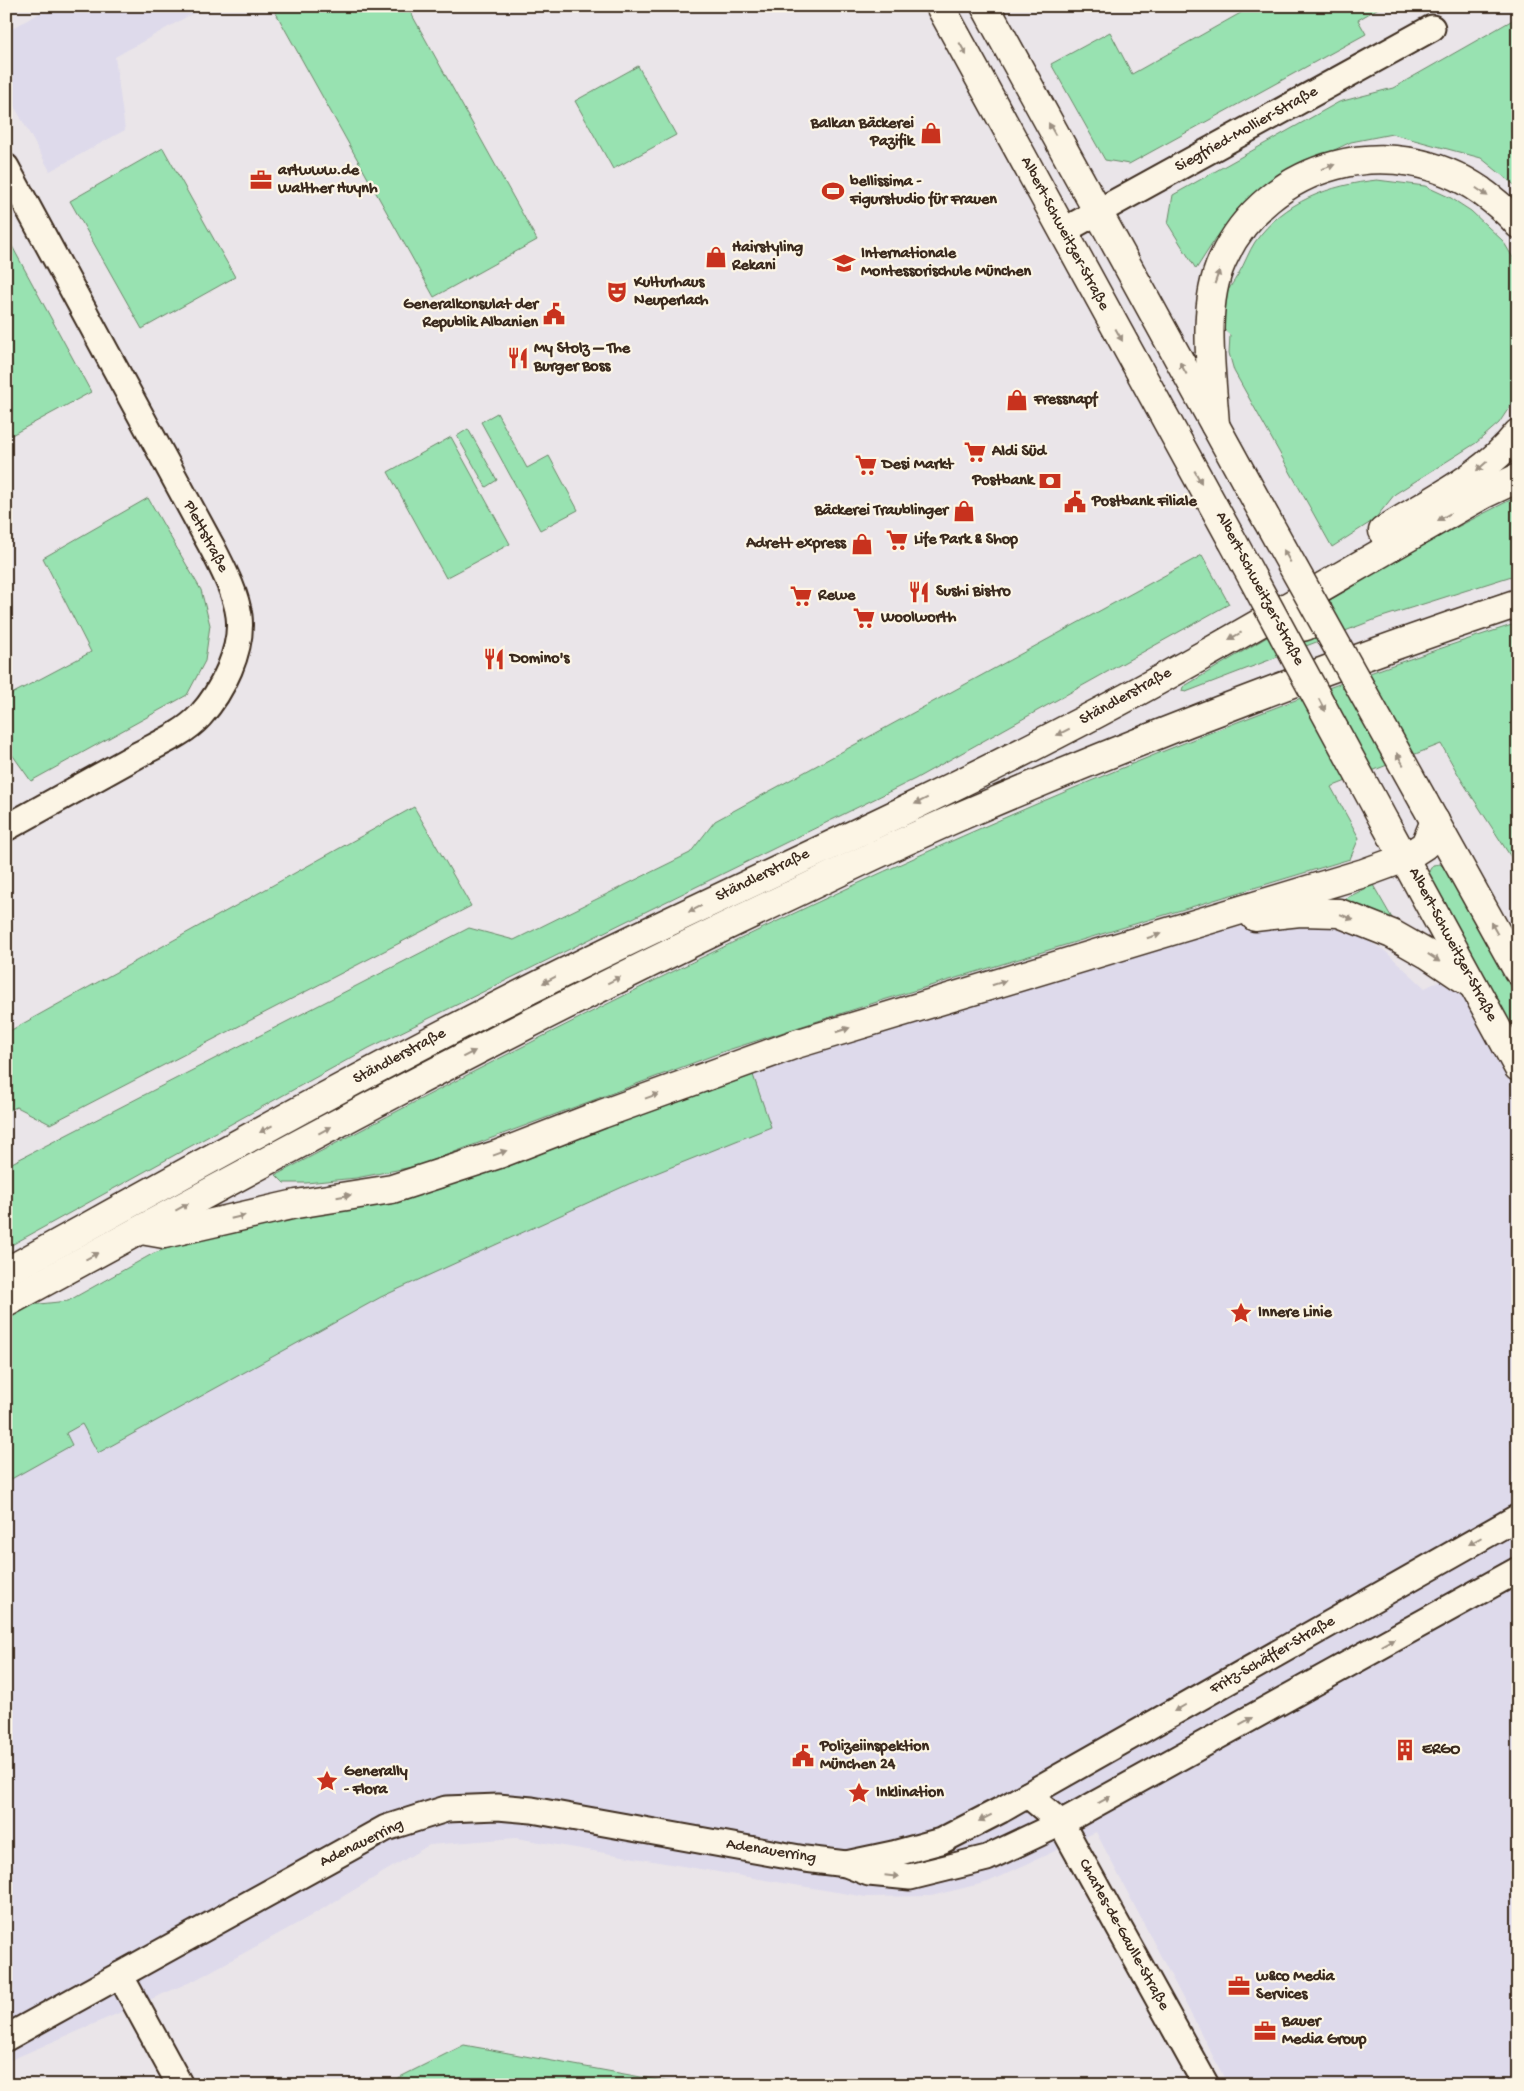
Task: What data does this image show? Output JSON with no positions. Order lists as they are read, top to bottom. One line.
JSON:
{"streets":{"main road":["Albert-Schweitzer-Straße","Ständlerstraße"],"street":["Siegfried-Mollier-Straße","Plettstraße","Fritz-Schäffer-Straße","Adenauerring","Charles-de-Gaulle-Straße"]},"crossings":[["Siegfried-Mollier-Straße","Albert-Schweitzer-Straße"],["Fritz-Schäffer-Straße","Adenauerring"],["Fritz-Schäffer-Straße","Charles-de-Gaulle-Straße"],["Adenauerring","Charles-de-Gaulle-Straße"]],"places":{"shop":["Balkan Bäckerei Pazifik","Hairstyling Rekani","Fressnapf","Bäckerei Traublinger","Adrett express"],"office":["artwww.de Walther Huynh","w&co Media Services","Bauer Media Group"],"sports":["bellissima - Figurstudio für Frauen"],"school or university":["Internationale Montessorischule München"],"theatre":["Kulturhaus Neuperlach"],"public building":["Generalkonsulat der Republik Albanien","Postbank Filiale","Polizeiinspektion München 24"],"restaurant":["My Stolz – The Burger Boss","Sushi Bistro","Domino's"],"supermarket":["Aldi Süd","Desi Markt","Life Park & Shop","Rewe","Woolworth"],"bank":["Postbank"],"place":["Innere Linie","Generally - Flora","Inklination"],"building":["ERGO"]}}
